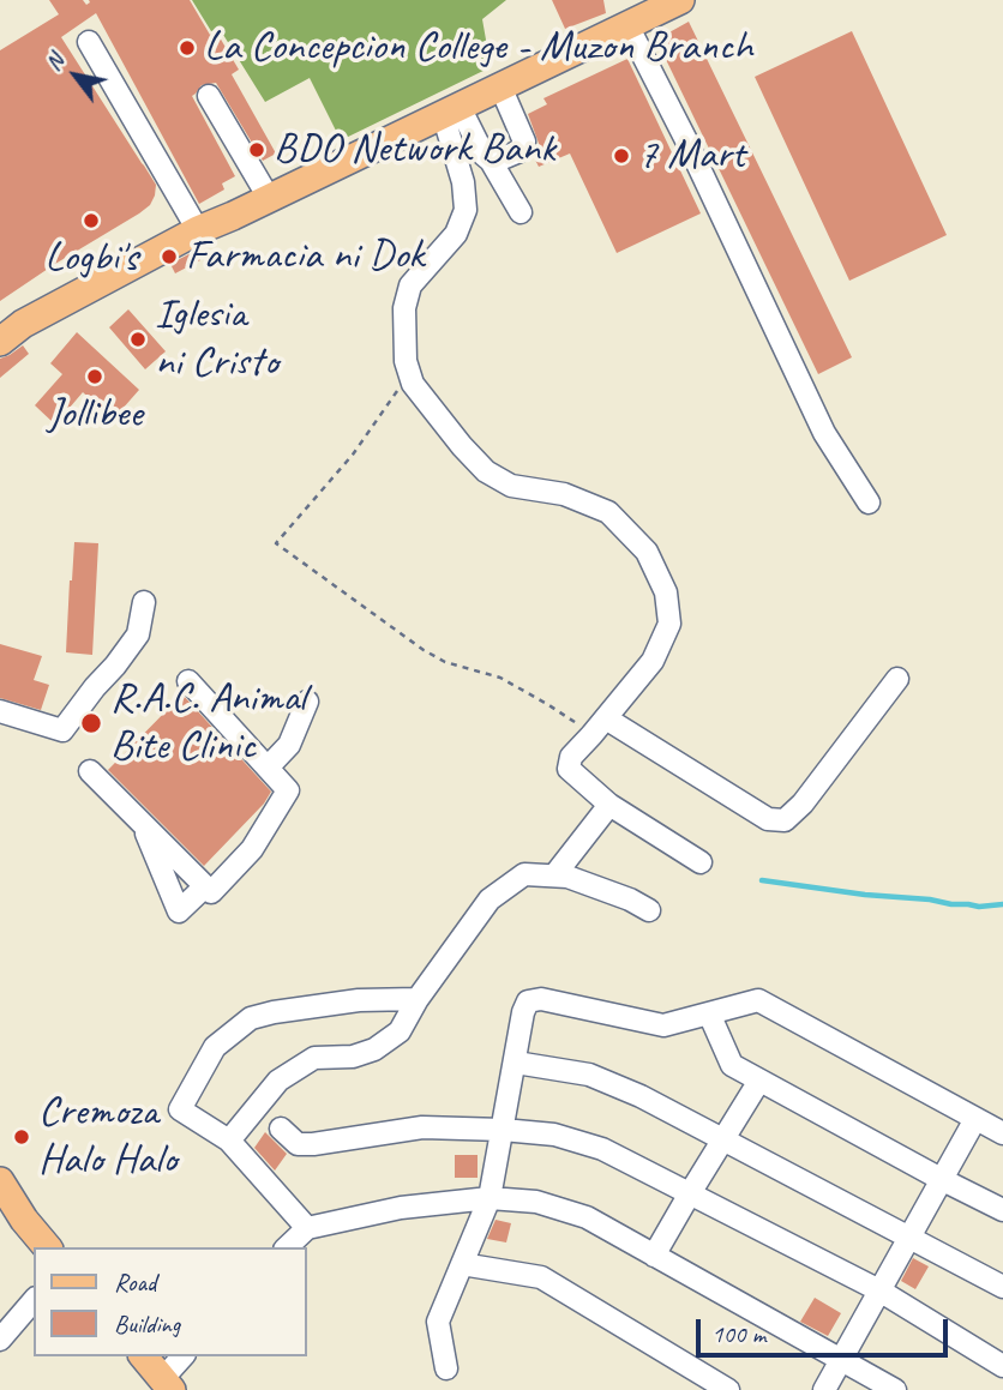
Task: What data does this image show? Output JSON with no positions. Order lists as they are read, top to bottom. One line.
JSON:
{"places":["La Concepcion College - Muzon Branch","BDO Network Bank","7 Mart","Logbi's","Farmacia ni Dok","Iglesia ni Cristo","Jollibee","R.A.C. Animal Bite Clinic","Cremoza Halo Halo"],"legend":["Road","Building"],"scale_bar":"100 m","north":"top left"}
